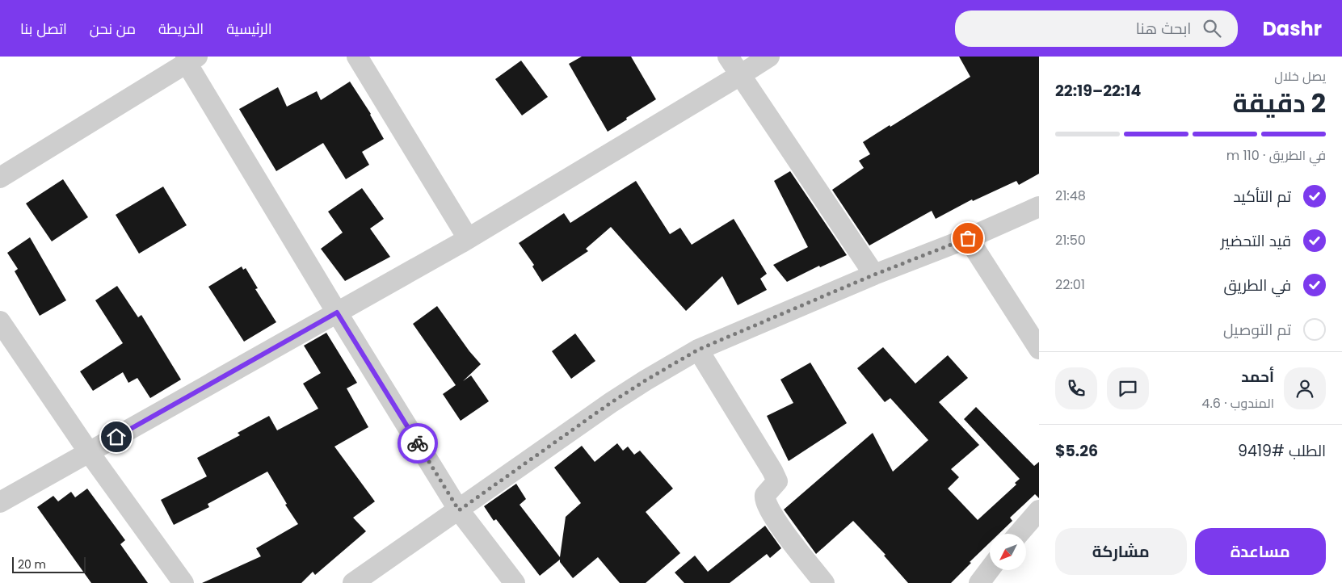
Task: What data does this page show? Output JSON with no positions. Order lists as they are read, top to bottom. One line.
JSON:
{"scale_bar":"20 m","north":"bottom left","page":{"header":"Dashr","search":"ابحث هنا","nav":["الرئيسية","الخريطة","من نحن","اتصل بنا"],"heading":["2 دقيقة","يصل خلال","22:14–22:19"],"panel":["أحمد","المندوب · 4.6","الطلب #9419","$5.26"],"bar":"في الطريق · 110 m","list":[["تم التأكيد","21:48"],["قيد التحضير","21:50"],["في الطريق","22:01"],"تم التوصيل"],"buttons":["مساعدة","مشاركة"],"scale":"20 m"}}
